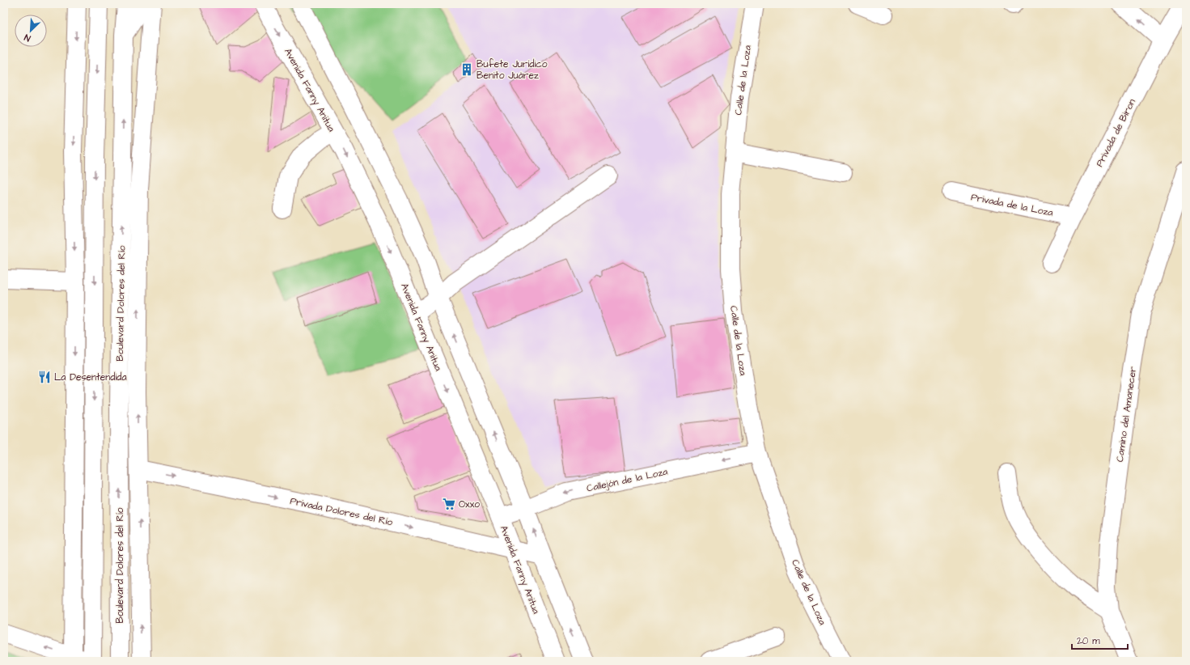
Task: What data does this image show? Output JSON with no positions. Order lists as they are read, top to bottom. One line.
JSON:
{"streets":{"street":["Calle de la Loza","Avenida Fanny Anitua","Privada de Biron","Privada de la Loza","Boulevard Dolores del Río","Camino del Amanecer","Callejón de la Loza","Privada Dolores del Río"]},"crossings":[["Calle de la Loza","Callejón de la Loza"],["Avenida Fanny Anitua","Callejón de la Loza"],["Avenida Fanny Anitua","Privada Dolores del Río"],["Privada de Biron","Privada de la Loza"]],"one_way":["Callejón de la Loza","Privada Dolores del Río"],"places":{"building":["Bufete Jurídico Benito Juárez"],"restaurant":["La Desentendida"],"supermarket":["Oxxo"]},"scale_bar":"20 m","north":"bottom left"}
